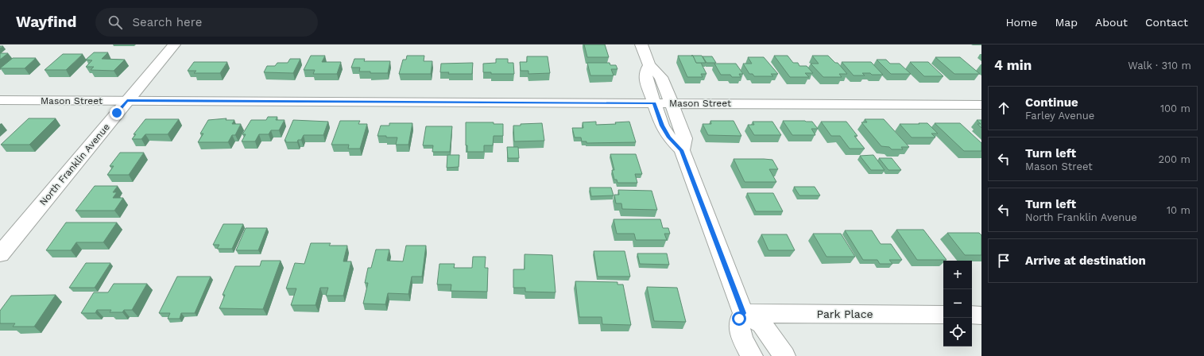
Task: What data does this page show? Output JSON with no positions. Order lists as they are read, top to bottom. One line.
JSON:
{"streets":{"street":["Mason Street","North Franklin Avenue","Park Place"]},"crossings":[["Mason Street","North Franklin Avenue"]],"page":{"header":"Wayfind","search":"Search here","nav":["Home","Map","About","Contact"],"heading":["4 min","Walk · 310 m"],"list":[["Continue","Farley Avenue","100 m"],["Turn left","Mason Street","200 m"],["Turn left","North Franklin Avenue","10 m"],"Arrive at destination"],"map_buttons":["+","−"]}}
